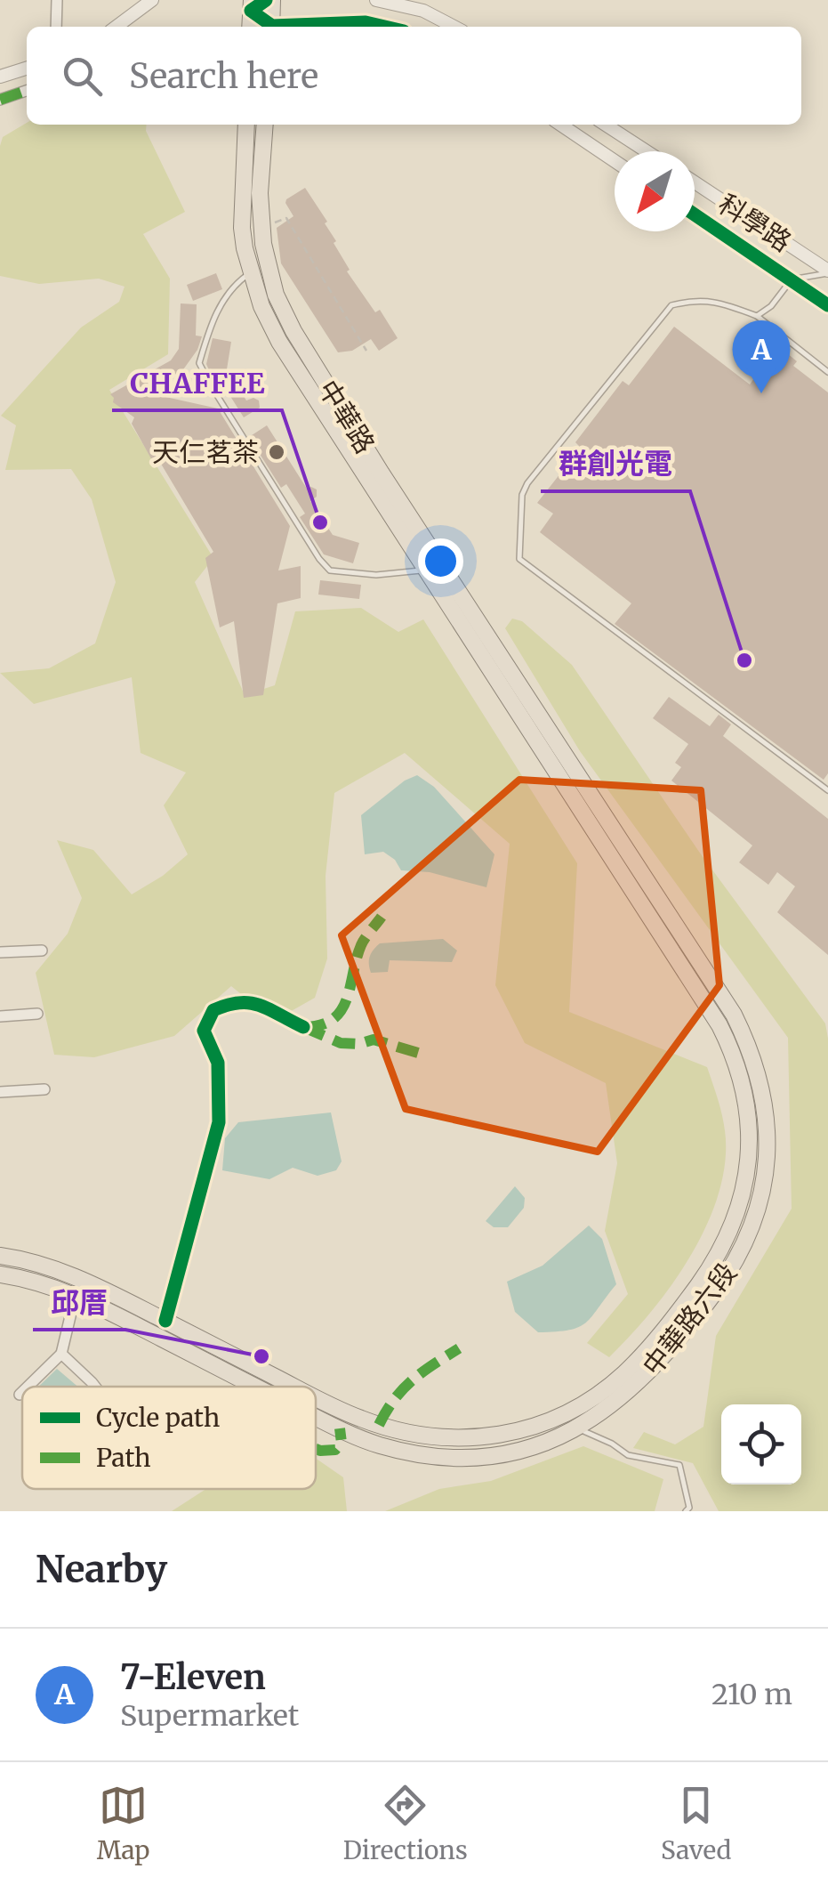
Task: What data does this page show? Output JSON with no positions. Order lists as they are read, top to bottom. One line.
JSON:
{"streets":{"main road":["中華路","中華路六段"],"street":["科學路"]},"crossings":[["中華路","中華路六段"]],"places":["天仁茗茶","CHAFFEE","群創光電","邱厝"],"legend":["Cycle path","Path"],"north":"bottom left","page":{"search":"Search here","pins":"A","heading":"Nearby","list":[{"mark":"A","name":"7-Eleven","note":"Supermarket","value":"210 m"}],"nav":["Map","Directions","Saved"]}}
